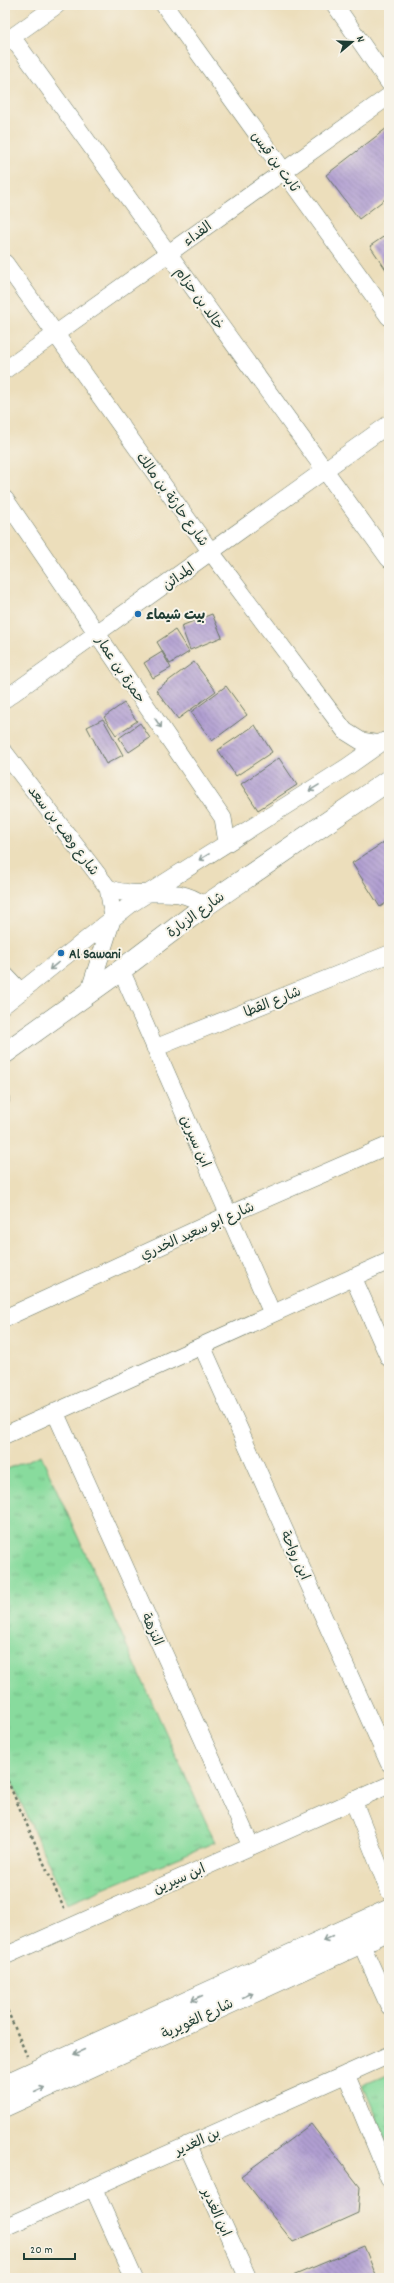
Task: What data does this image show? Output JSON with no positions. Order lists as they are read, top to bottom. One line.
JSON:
{"streets":{"street":["ثابت بن قيس","الفداء","خالد بن حزام","شارع حارثة بن مالك","المدائن","حمزة بن عمار","شارع وهب بن سعد","شارع الزبارة","شارع القطا","ابن سيرين","شارع ابو سعيد الخدري","ابن رواحة","النزهة","شارع الغويرية","بن الغدير","ابن الغدير"]},"crossings":[["ثابت بن قيس","الفداء"],["الفداء","خالد بن حزام"],["الفداء","شارع حارثة بن مالك"],["خالد بن حزام","المدائن"],["شارع حارثة بن مالك","المدائن"],["المدائن","حمزة بن عمار"],["شارع وهب بن سعد","شارع الزبارة"],["شارع الزبارة","ابن سيرين"],["شارع القطا","ابن سيرين"],["ابن سيرين","شارع ابو سعيد الخدري"],["ابن سيرين","النزهة"],["بن الغدير","ابن الغدير"]],"one_way":["حمزة بن عمار"],"places":["بيت شيماء","Al Sawani"],"scale_bar":"20 m","north":"right"}
